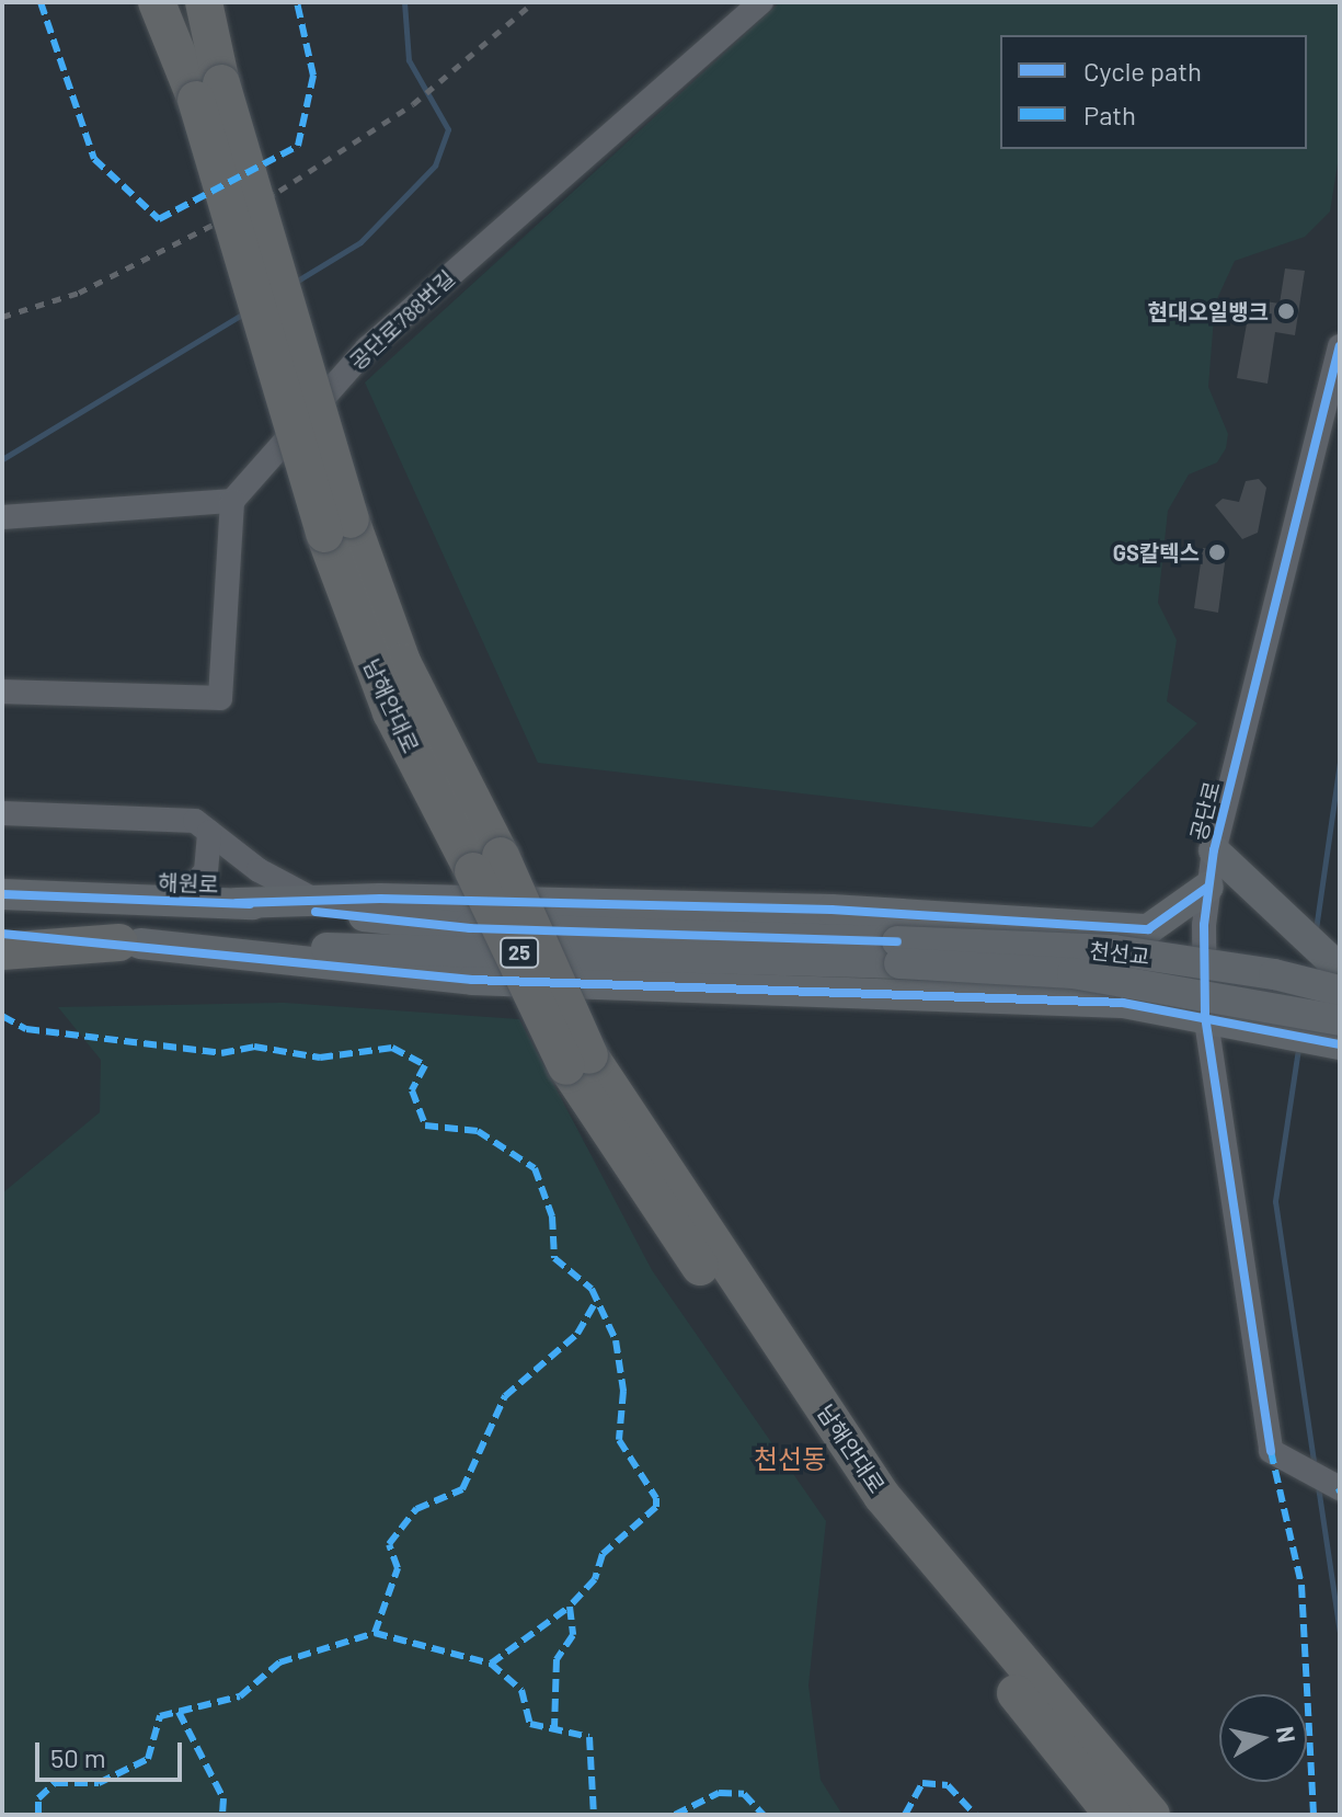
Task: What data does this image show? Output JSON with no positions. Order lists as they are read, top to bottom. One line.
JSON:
{"streets":{"highway":["남해안대로"],"main road":["해원로","25","천선교"],"street":["공단로788번길","공단로"]},"crossings":[["해원로","25"],["해원로","천선교"],["25","천선교"]],"districts":["천선동"],"places":["현대오일뱅크","GS칼텍스"],"legend":["Cycle path","Path"],"scale_bar":"50 m","north":"right"}
